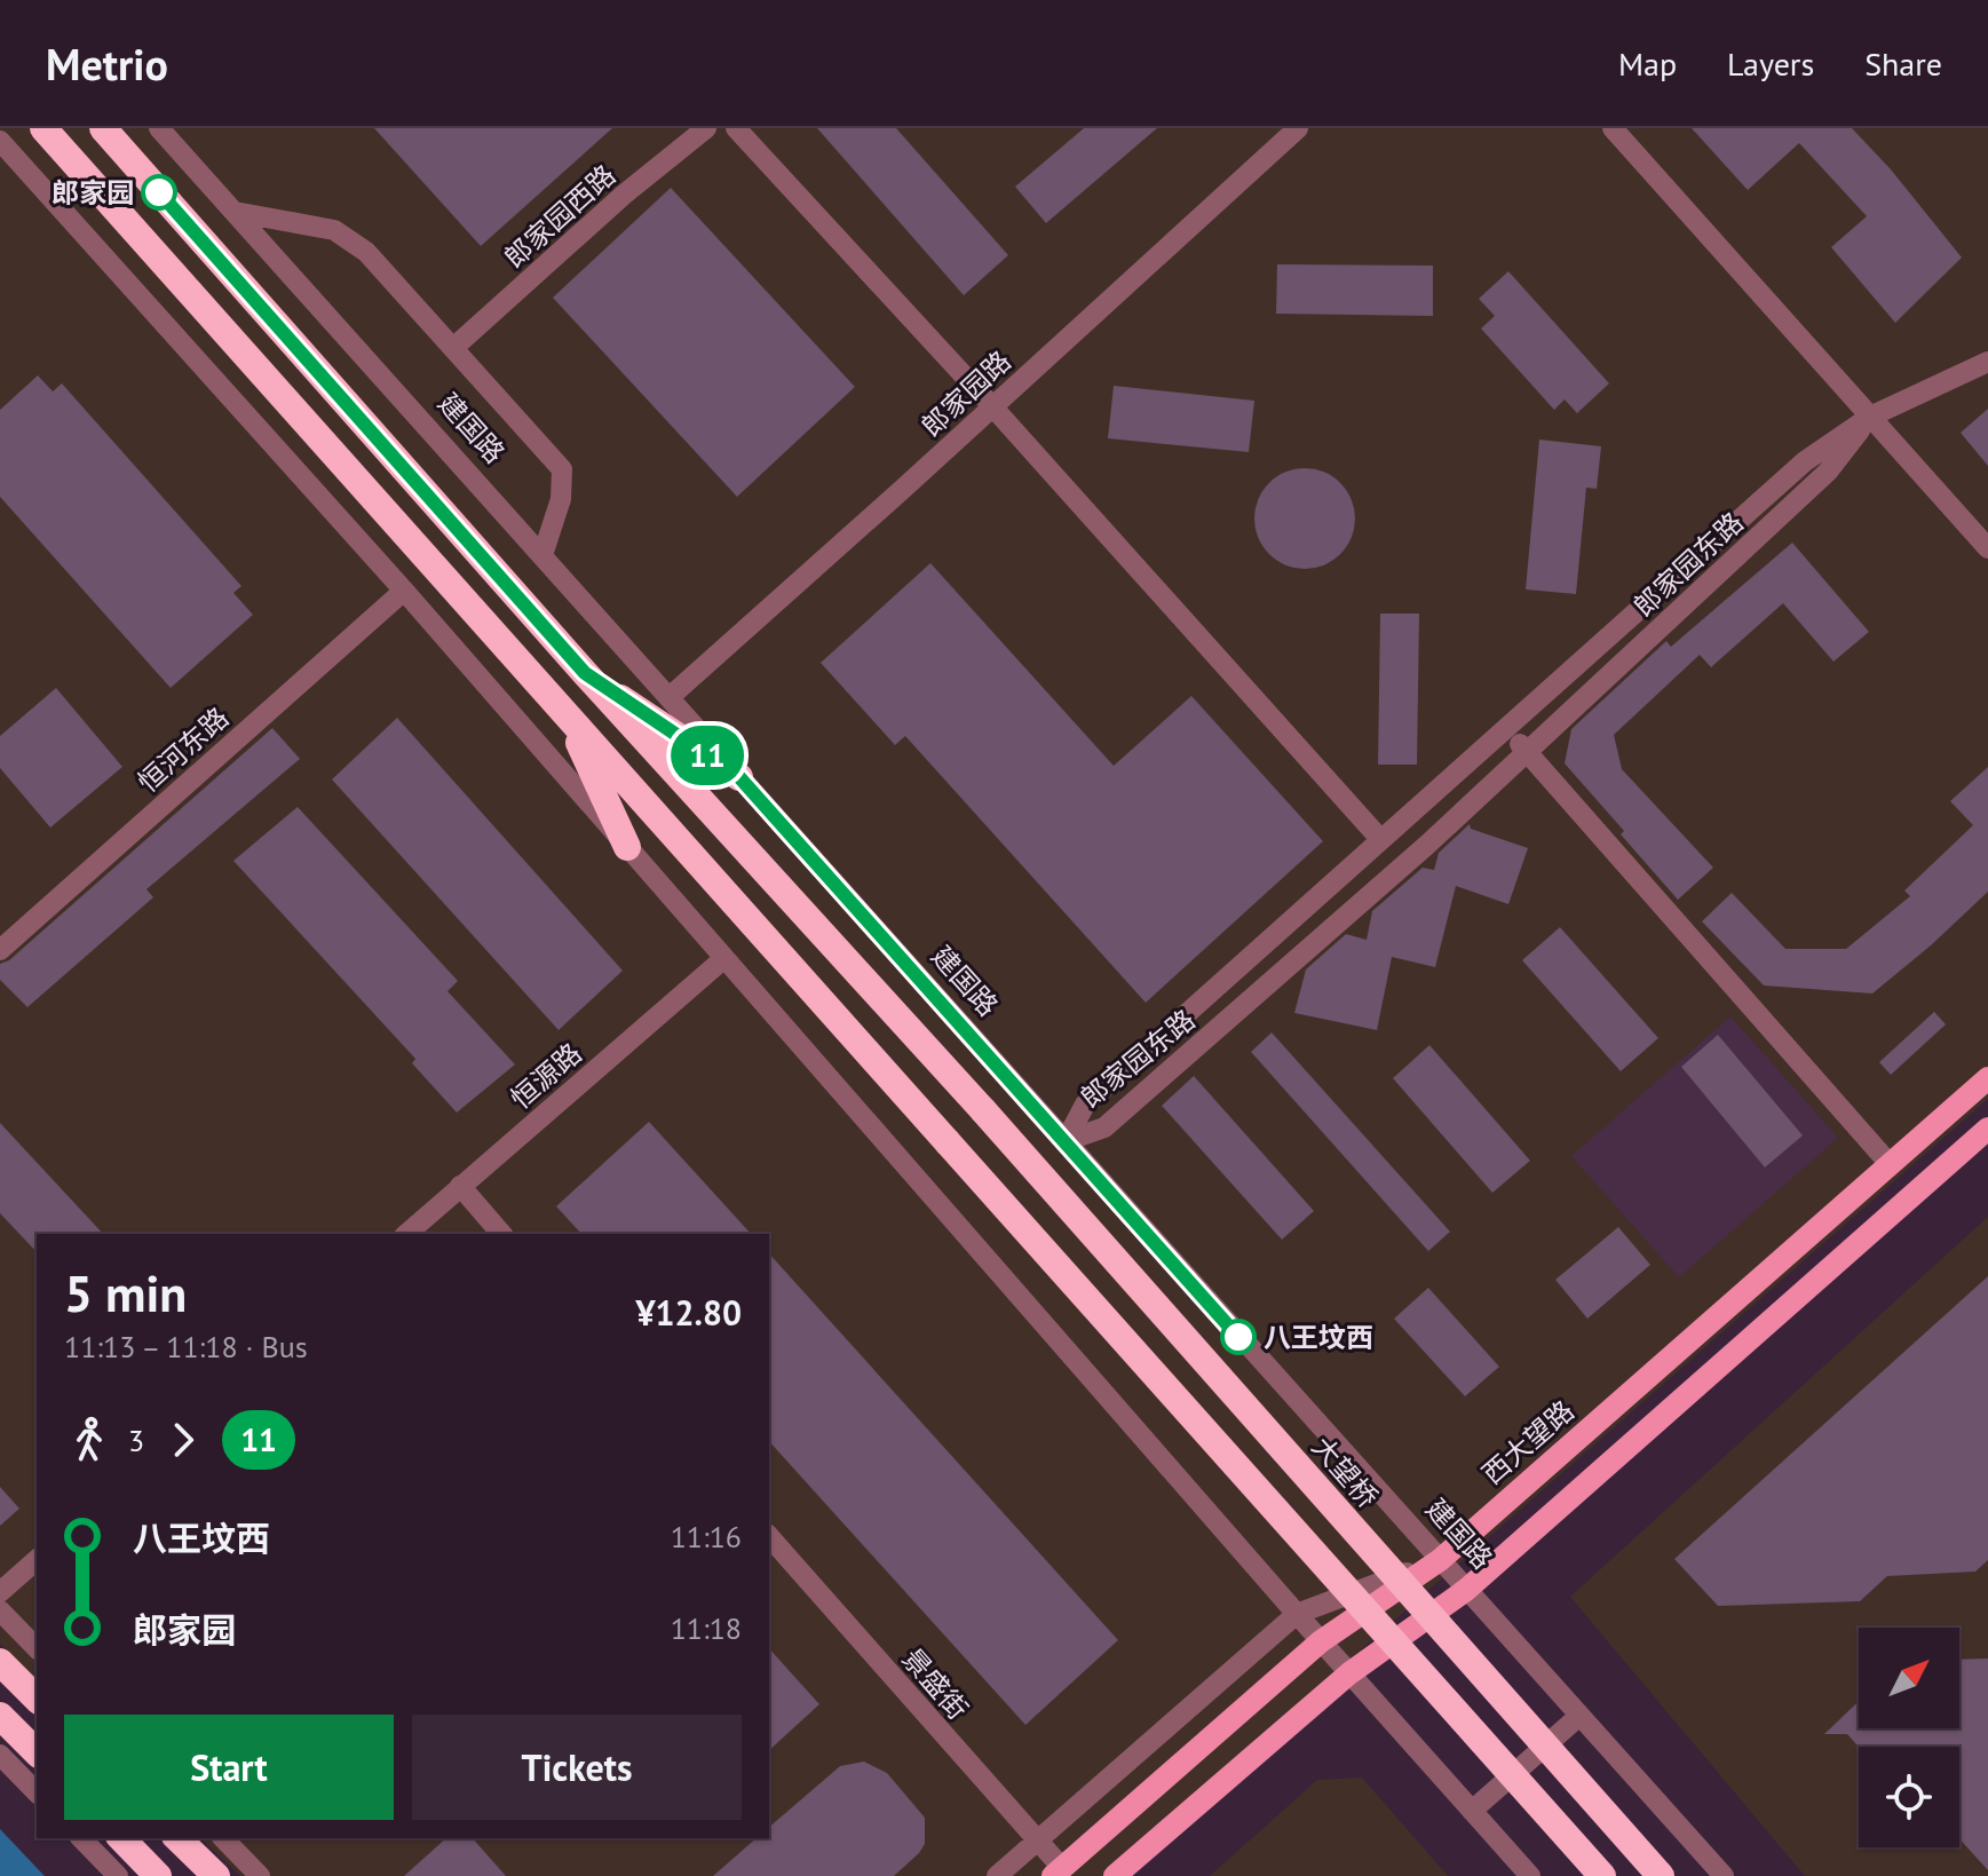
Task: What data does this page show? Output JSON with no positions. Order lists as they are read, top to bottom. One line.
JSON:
{"streets":{"highway":["大望桥"],"main road":["西大望路"],"street":["郎家园西路","郎家园路","建国路","郎家园东路","恒河东路","恒源路","景盛街"]},"crossings":[["郎家园路","建国路"],["建国路","郎家园东路"],["建国路","西大望路"],["西大望路","景盛街"]],"places":["郎家园","八王坟西"],"lines":["bus line 11"],"north":"top right","page":{"header":"Metrio","nav":["Map","Layers","Share"],"on_map":"11","heading":["5 min","11:13 – 11:18 · Bus","¥12.80"],"legs":["3","11"],"list":[{"name":"八王坟西","value":"11:16"},{"name":"郎家园","value":"11:18"}],"buttons":["Start","Tickets"]}}
